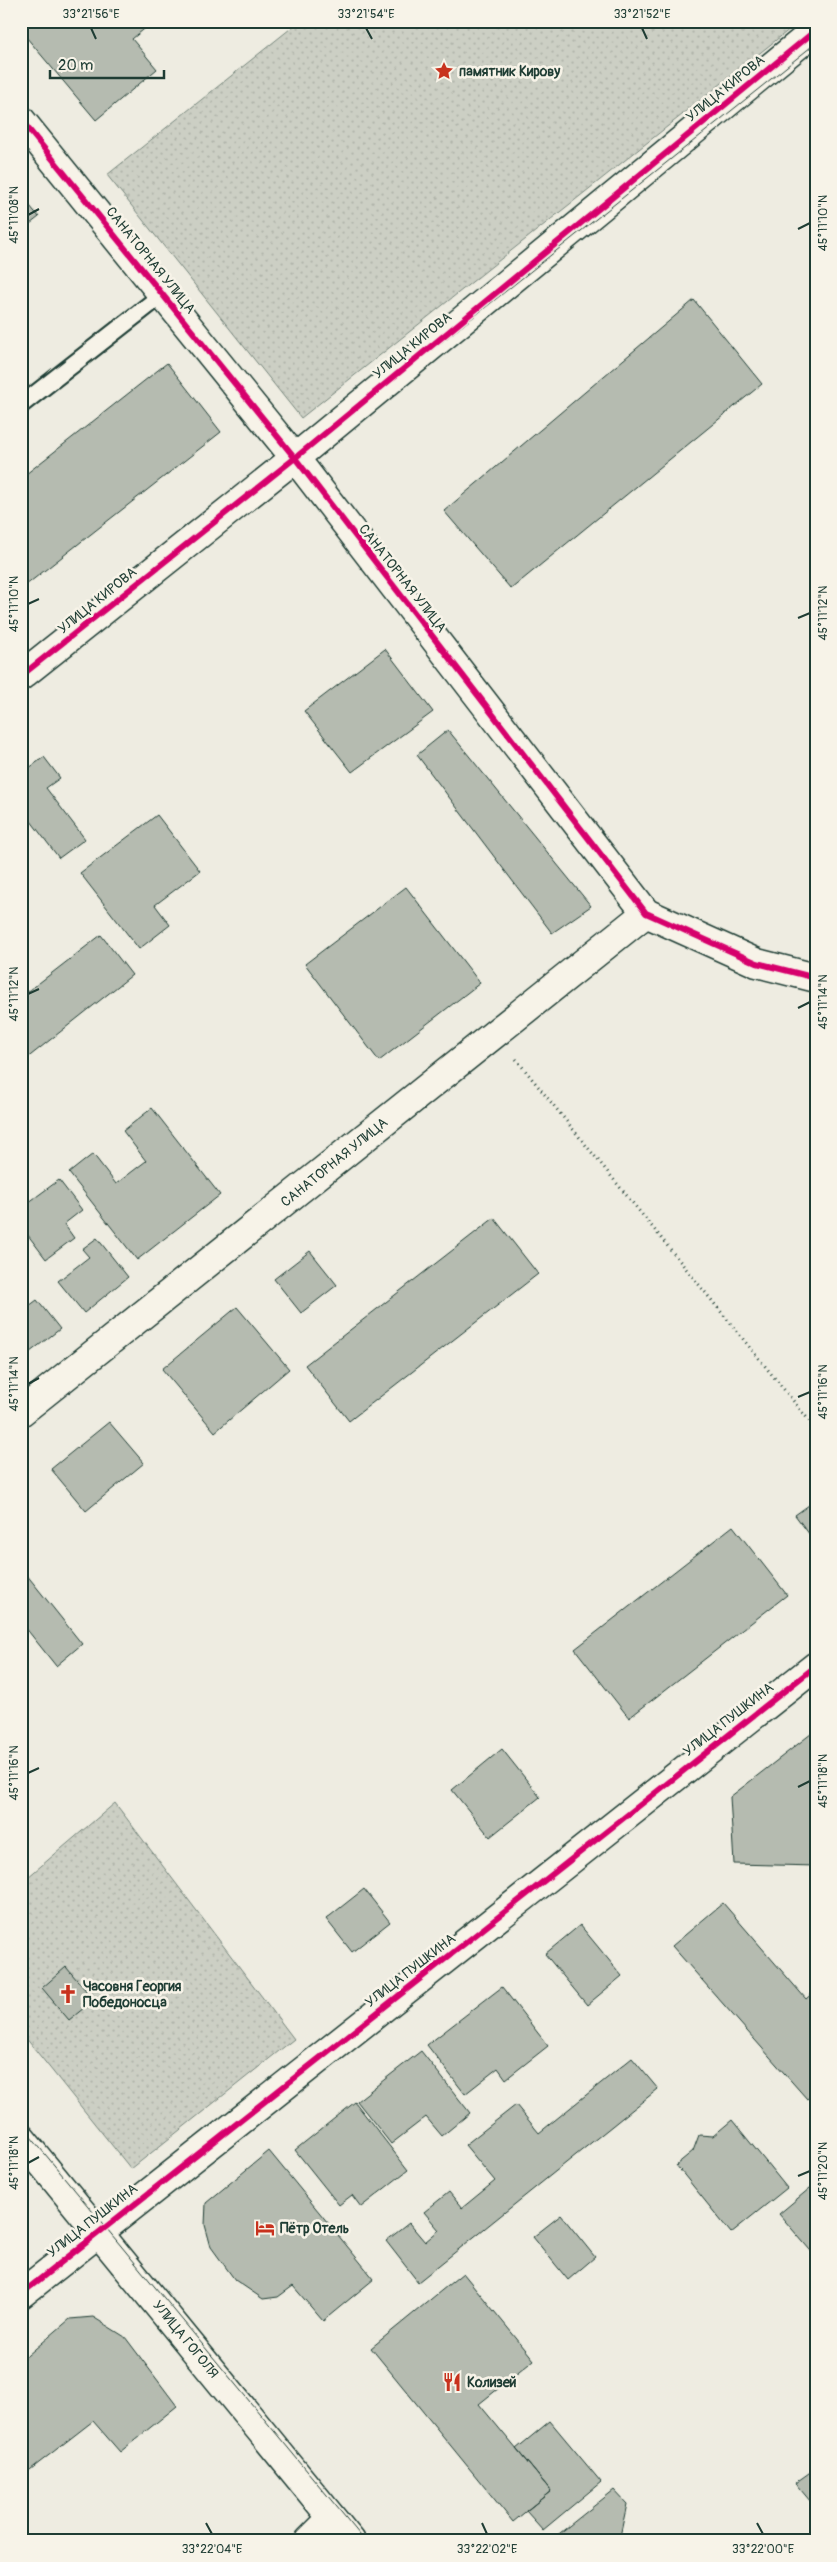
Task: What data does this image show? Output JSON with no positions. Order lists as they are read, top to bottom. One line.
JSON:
{"streets":{"street":["УЛИЦА КИРОВА","САНАТОРНАЯ УЛИЦА","УЛИЦА ПУШКИНА","УЛИЦА ГОГОЛЯ"]},"crossings":[["УЛИЦА КИРОВА","САНАТОРНАЯ УЛИЦА"],["УЛИЦА ПУШКИНА","УЛИЦА ГОГОЛЯ"]],"places":{"place":["памятник Кирову"],"church":["Часовня Георгия Победоносца"],"hotel":["Пётр Отель"],"restaurant":["Колизей"]},"scale_bar":"20 m","coordinates":["33°21'56\"E","33°21'54\"E","33°21'52\"E","45°11'08\"N","45°11'10\"N","45°11'12\"N","45°11'14\"N","45°11'16\"N","45°11'18\"N","45°11'20\"N","33°22'04\"E","33°22'02\"E","33°22'00\"E"]}
